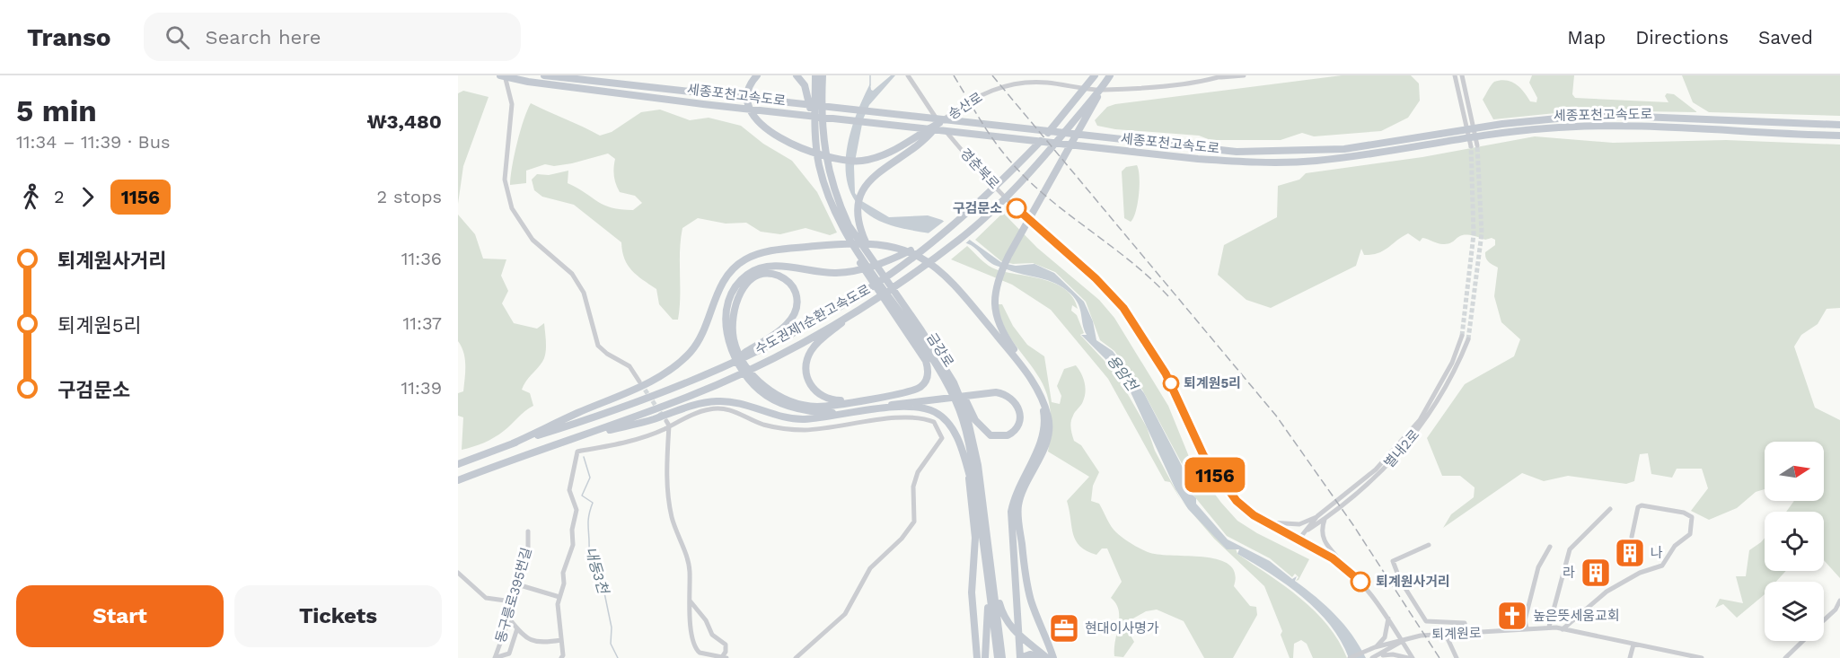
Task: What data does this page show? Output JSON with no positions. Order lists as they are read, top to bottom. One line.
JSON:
{"streets":{"highway":["세종포천고속도로","수도권제1순환고속도로","금강로"],"street":["송산로","경춘북로","별내2로","동구릉로395번길","퇴계원로"]},"crossings":[["송산로","경춘북로"],["경춘북로","별내2로"],["경춘북로","퇴계원로"]],"water":["용암천","내동3천"],"places":{"other":["구검문소","퇴계원5리","퇴계원사거리"],"building":["나","라"],"church":["높은뜻세움교회"],"office":["현대이사명가"]},"lines":["bus line 1156"],"north":"right","page":{"header":"Transo","search":"Search here","nav":["Map","Directions","Saved"],"heading":["5 min","11:34 – 11:39 · Bus","₩3,480"],"on_map":"1156","legs":["2","1156","2 stops"],"list":[{"name":"퇴계원사거리","value":"11:36"},{"name":"퇴계원5리","value":"11:37"},{"name":"구검문소","value":"11:39"}],"buttons":["Start","Tickets"]}}
